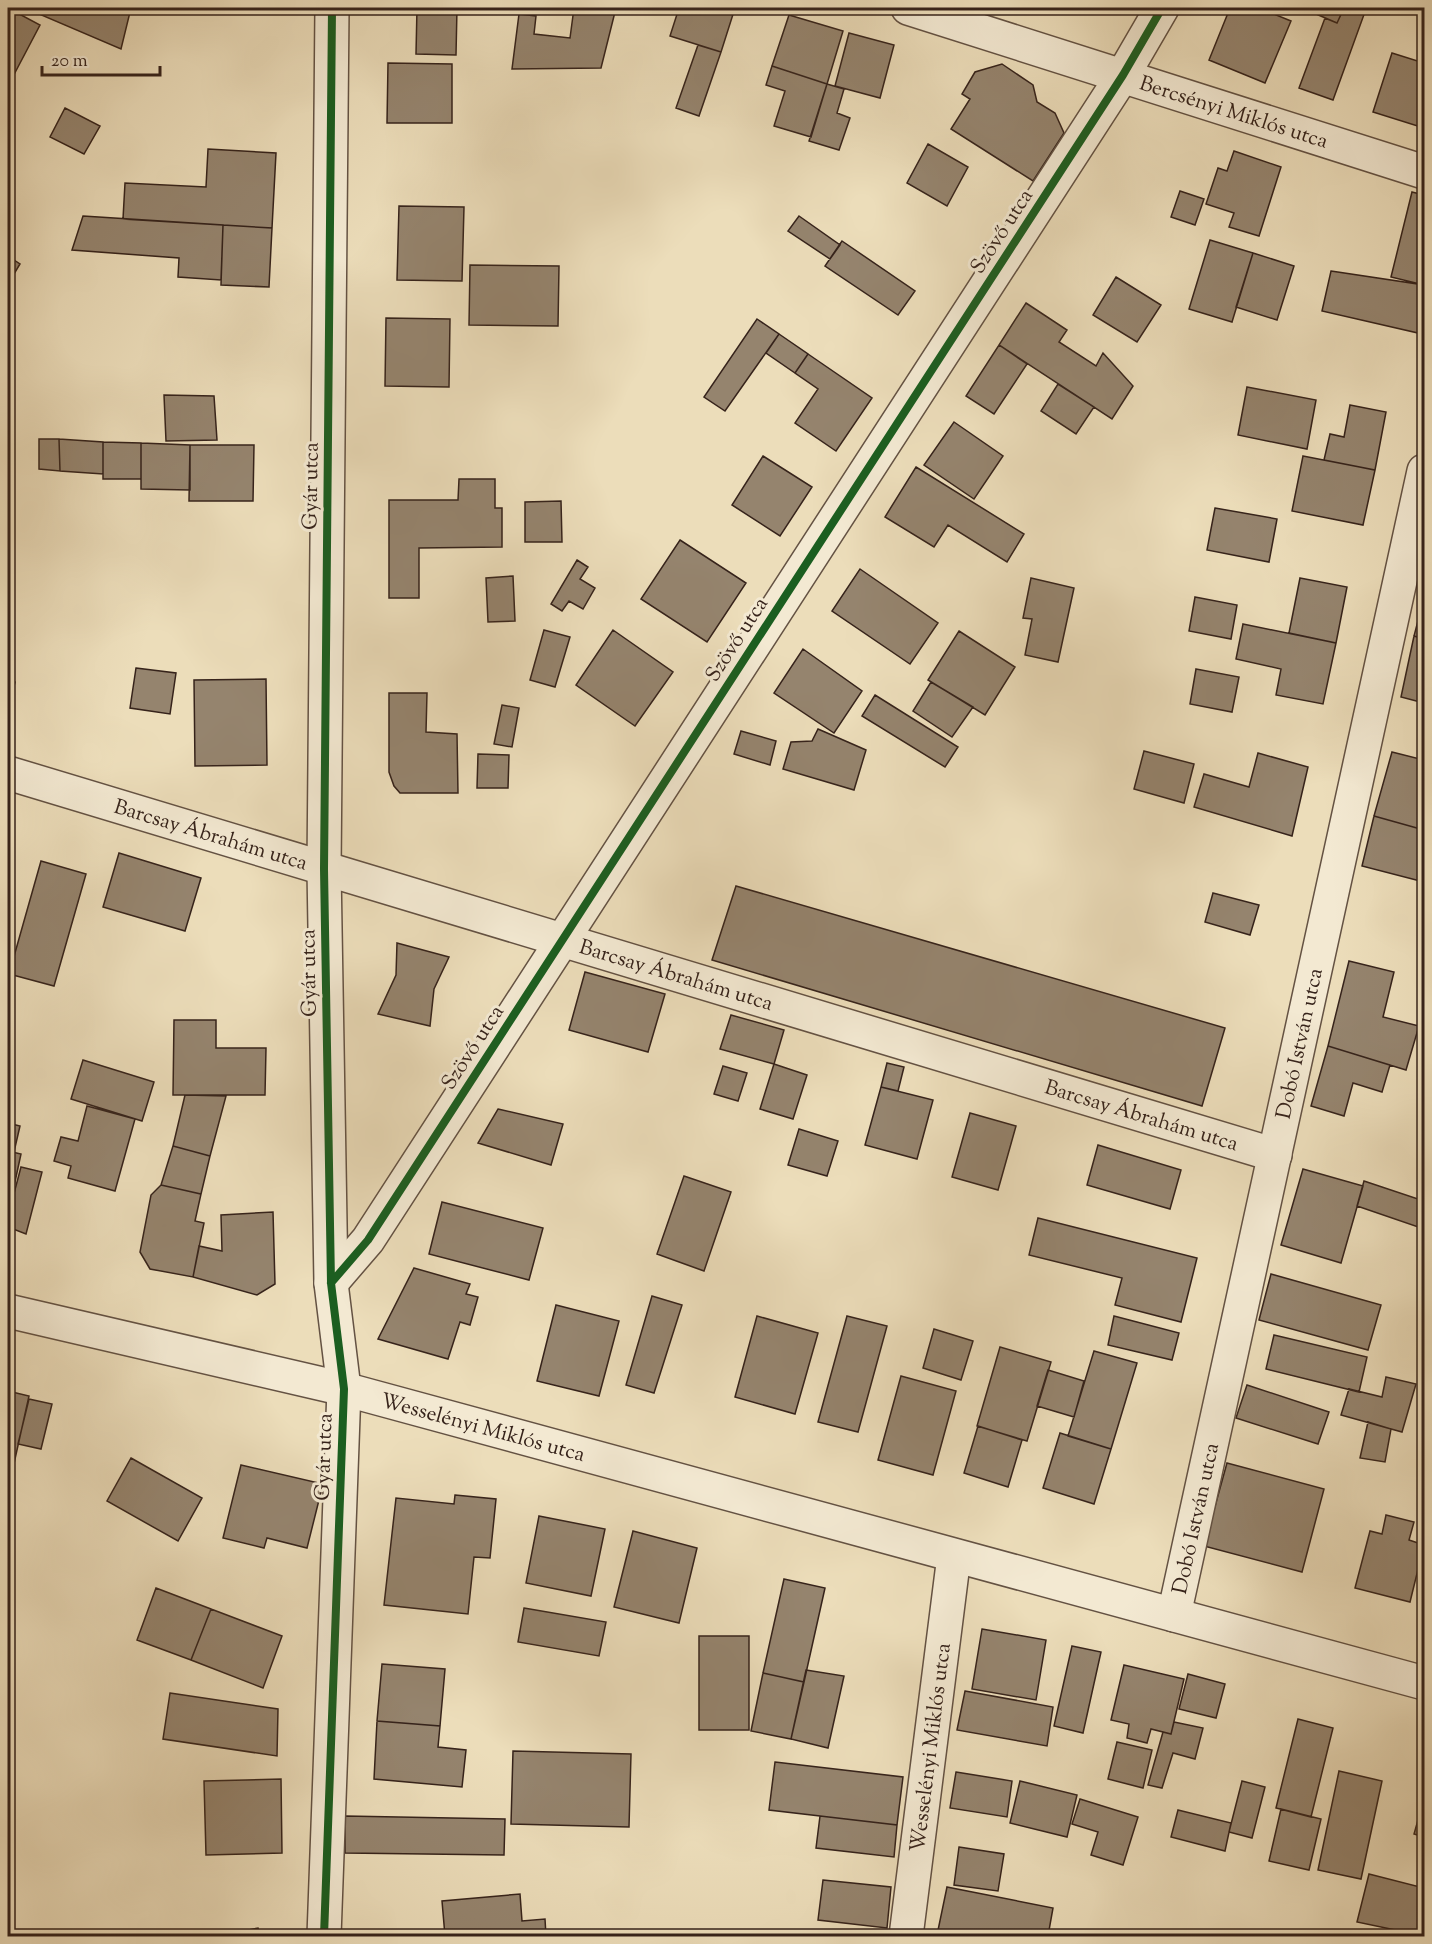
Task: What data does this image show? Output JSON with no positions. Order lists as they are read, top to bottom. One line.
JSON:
{"streets":{"street":["Bercsényi Miklós utca","Szövő utca","Gyár utca","Barcsay Ábrahám utca","Dobó István utca","Wesselényi Miklós utca"]},"crossings":[["Bercsényi Miklós utca","Szövő utca"],["Szövő utca","Gyár utca"],["Szövő utca","Barcsay Ábrahám utca"],["Gyár utca","Barcsay Ábrahám utca"],["Gyár utca","Wesselényi Miklós utca"],["Barcsay Ábrahám utca","Dobó István utca"],["Dobó István utca","Wesselényi Miklós utca"]],"scale_bar":"20 m"}
